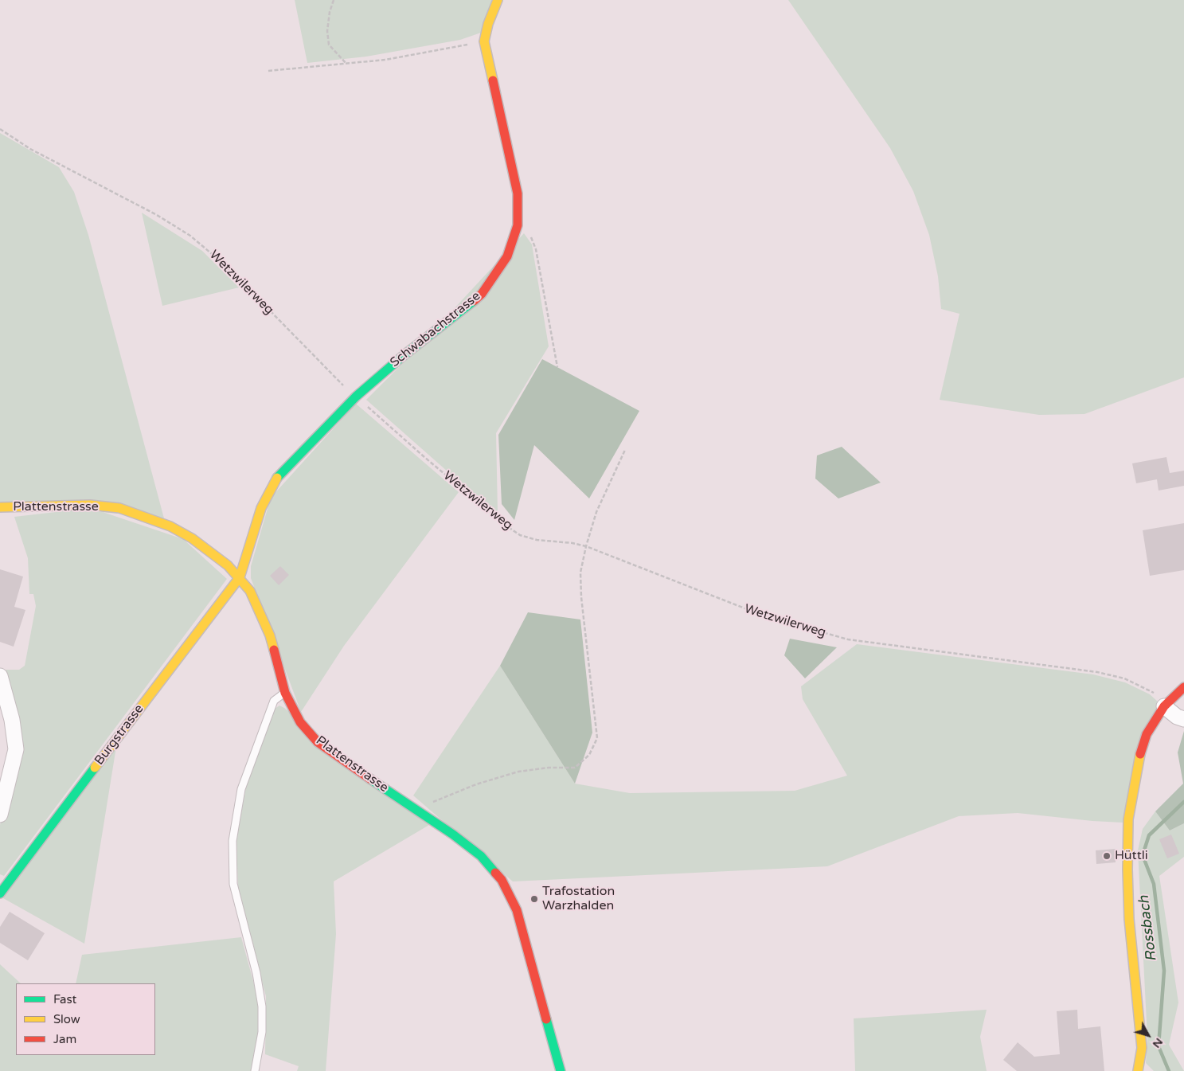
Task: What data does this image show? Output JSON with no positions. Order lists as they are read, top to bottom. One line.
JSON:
{"streets":{"street":["Schwabachstrasse","Plattenstrasse","Burgstrasse"],"path":["Wetzwilerweg"]},"crossings":[["Wetzwilerweg","Schwabachstrasse"],["Schwabachstrasse","Plattenstrasse"],["Schwabachstrasse","Burgstrasse"],["Plattenstrasse","Burgstrasse"]],"water":["Rossbach"],"places":["Hüttli","Trafostation Warzhalden"],"legend":["Fast","Slow","Jam"],"north":"bottom right"}
